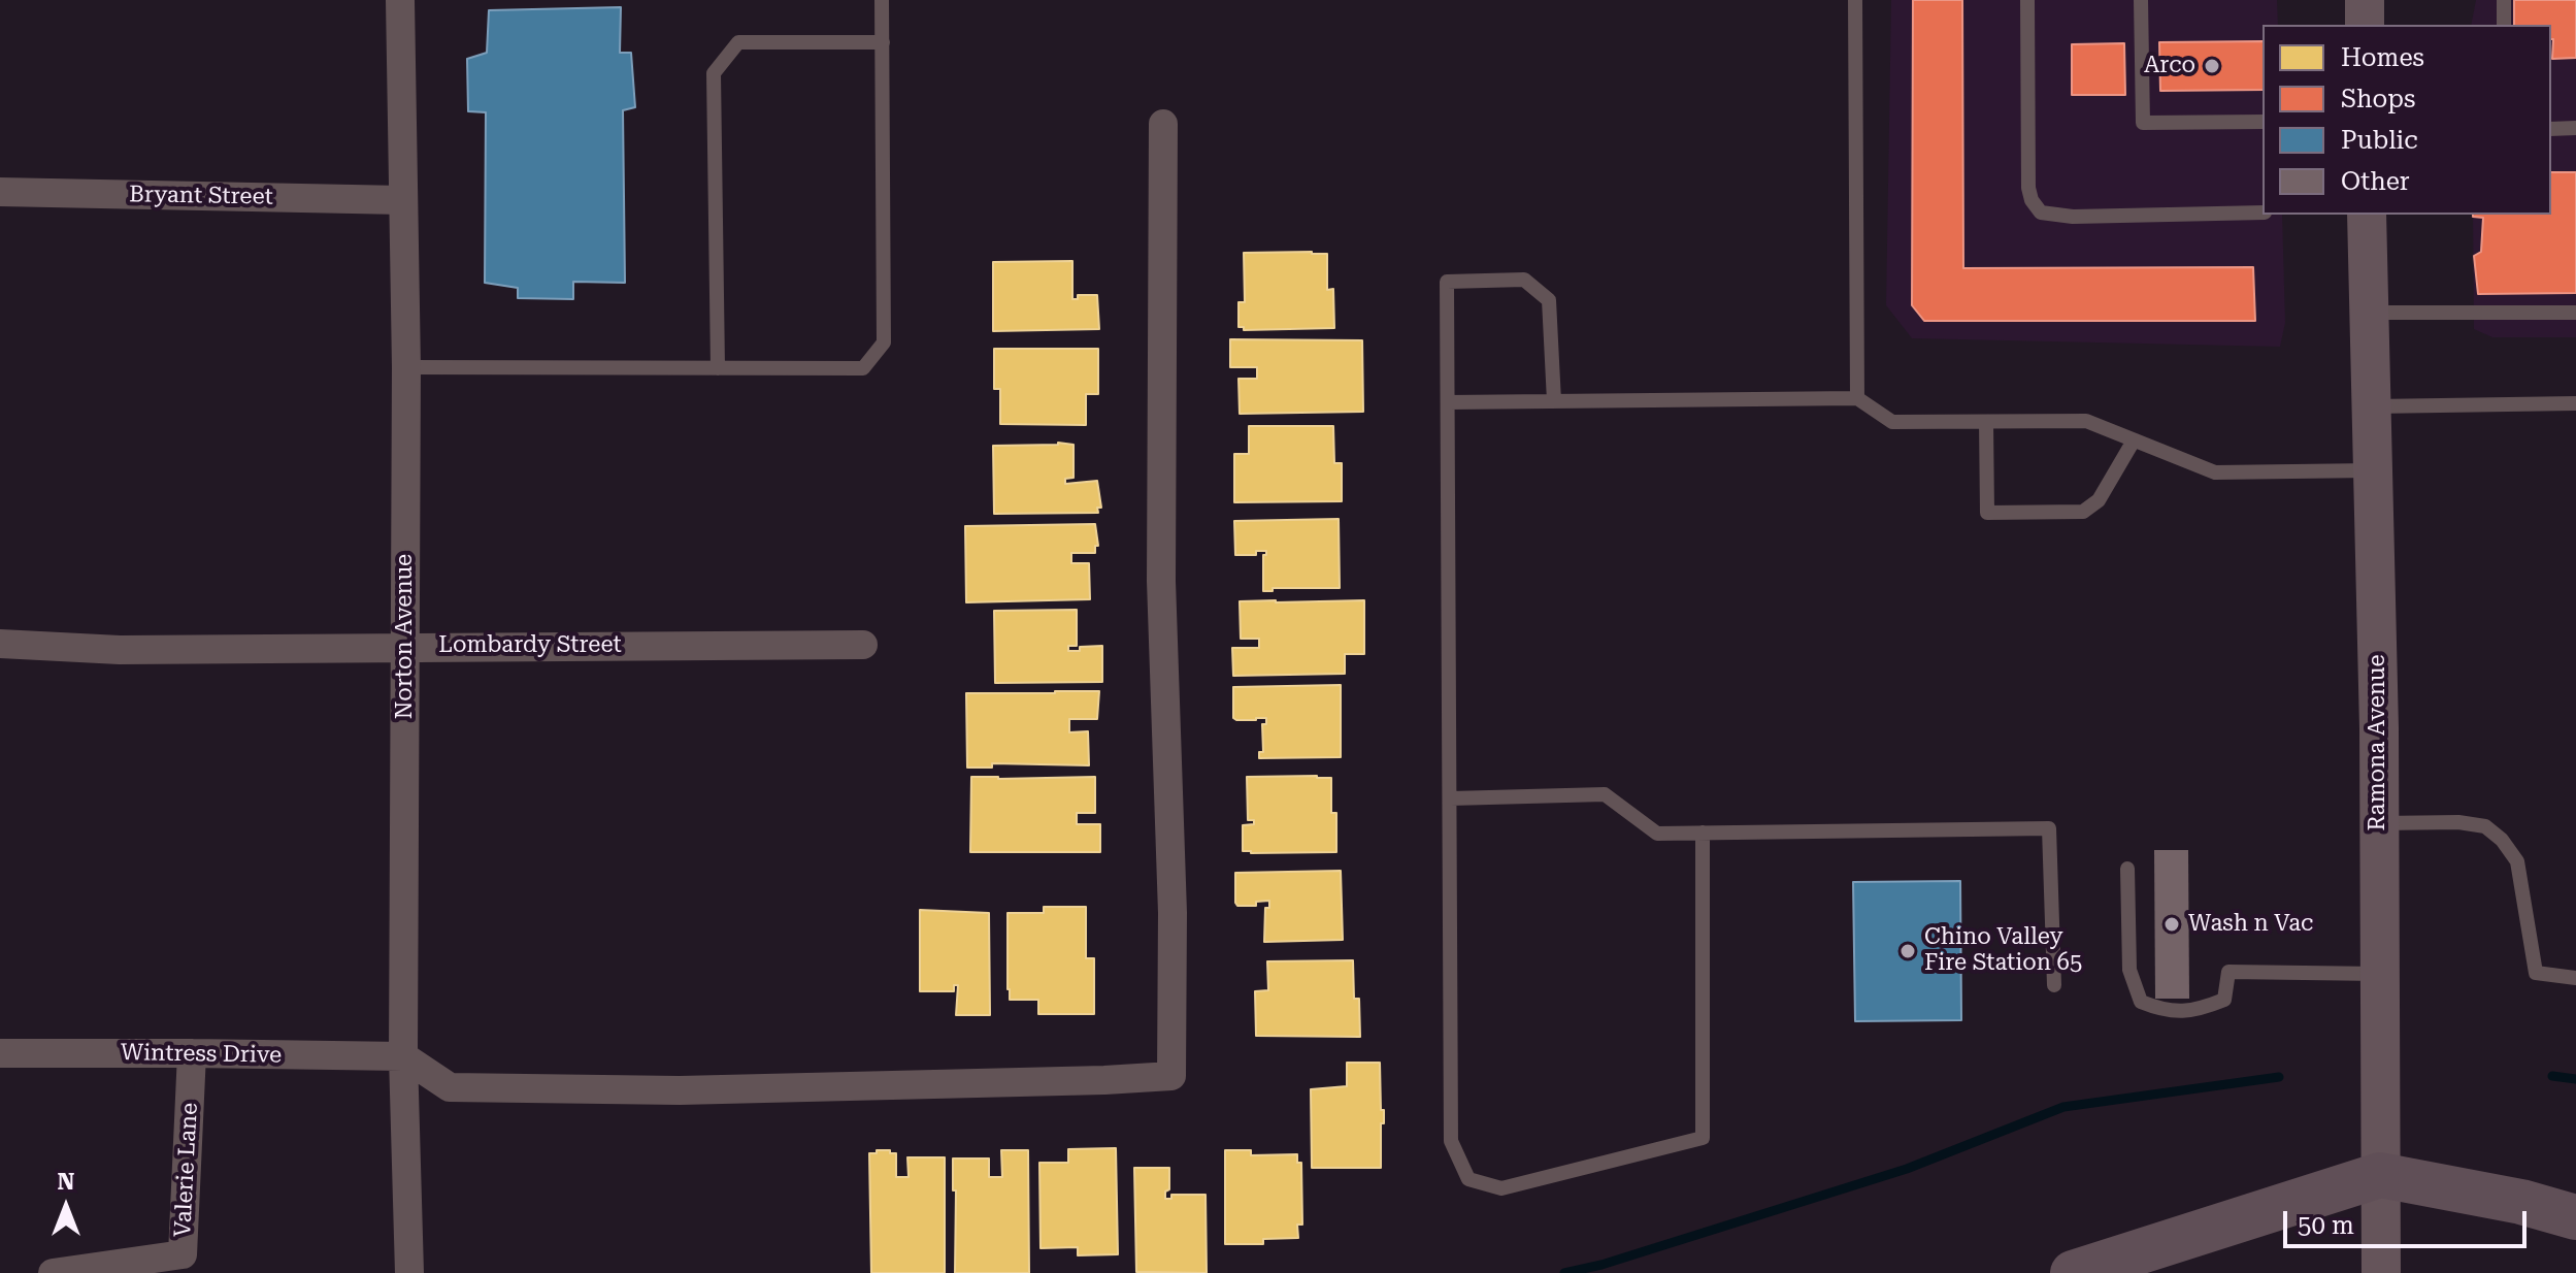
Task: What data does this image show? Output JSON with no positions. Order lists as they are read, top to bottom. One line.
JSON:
{"streets":{"main road":["Ramona Avenue"],"street":["Bryant Street","Norton Avenue","Lombardy Street","Wintress Drive","Valerie Lane"]},"crossings":[["Bryant Street","Norton Avenue"],["Norton Avenue","Lombardy Street"],["Norton Avenue","Wintress Drive"],["Wintress Drive","Valerie Lane"]],"places":["Arco","Wash n Vac","Chino Valley Fire Station 65"],"legend":["Homes","Shops","Public","Other"],"scale_bar":"50 m","north":"top"}
